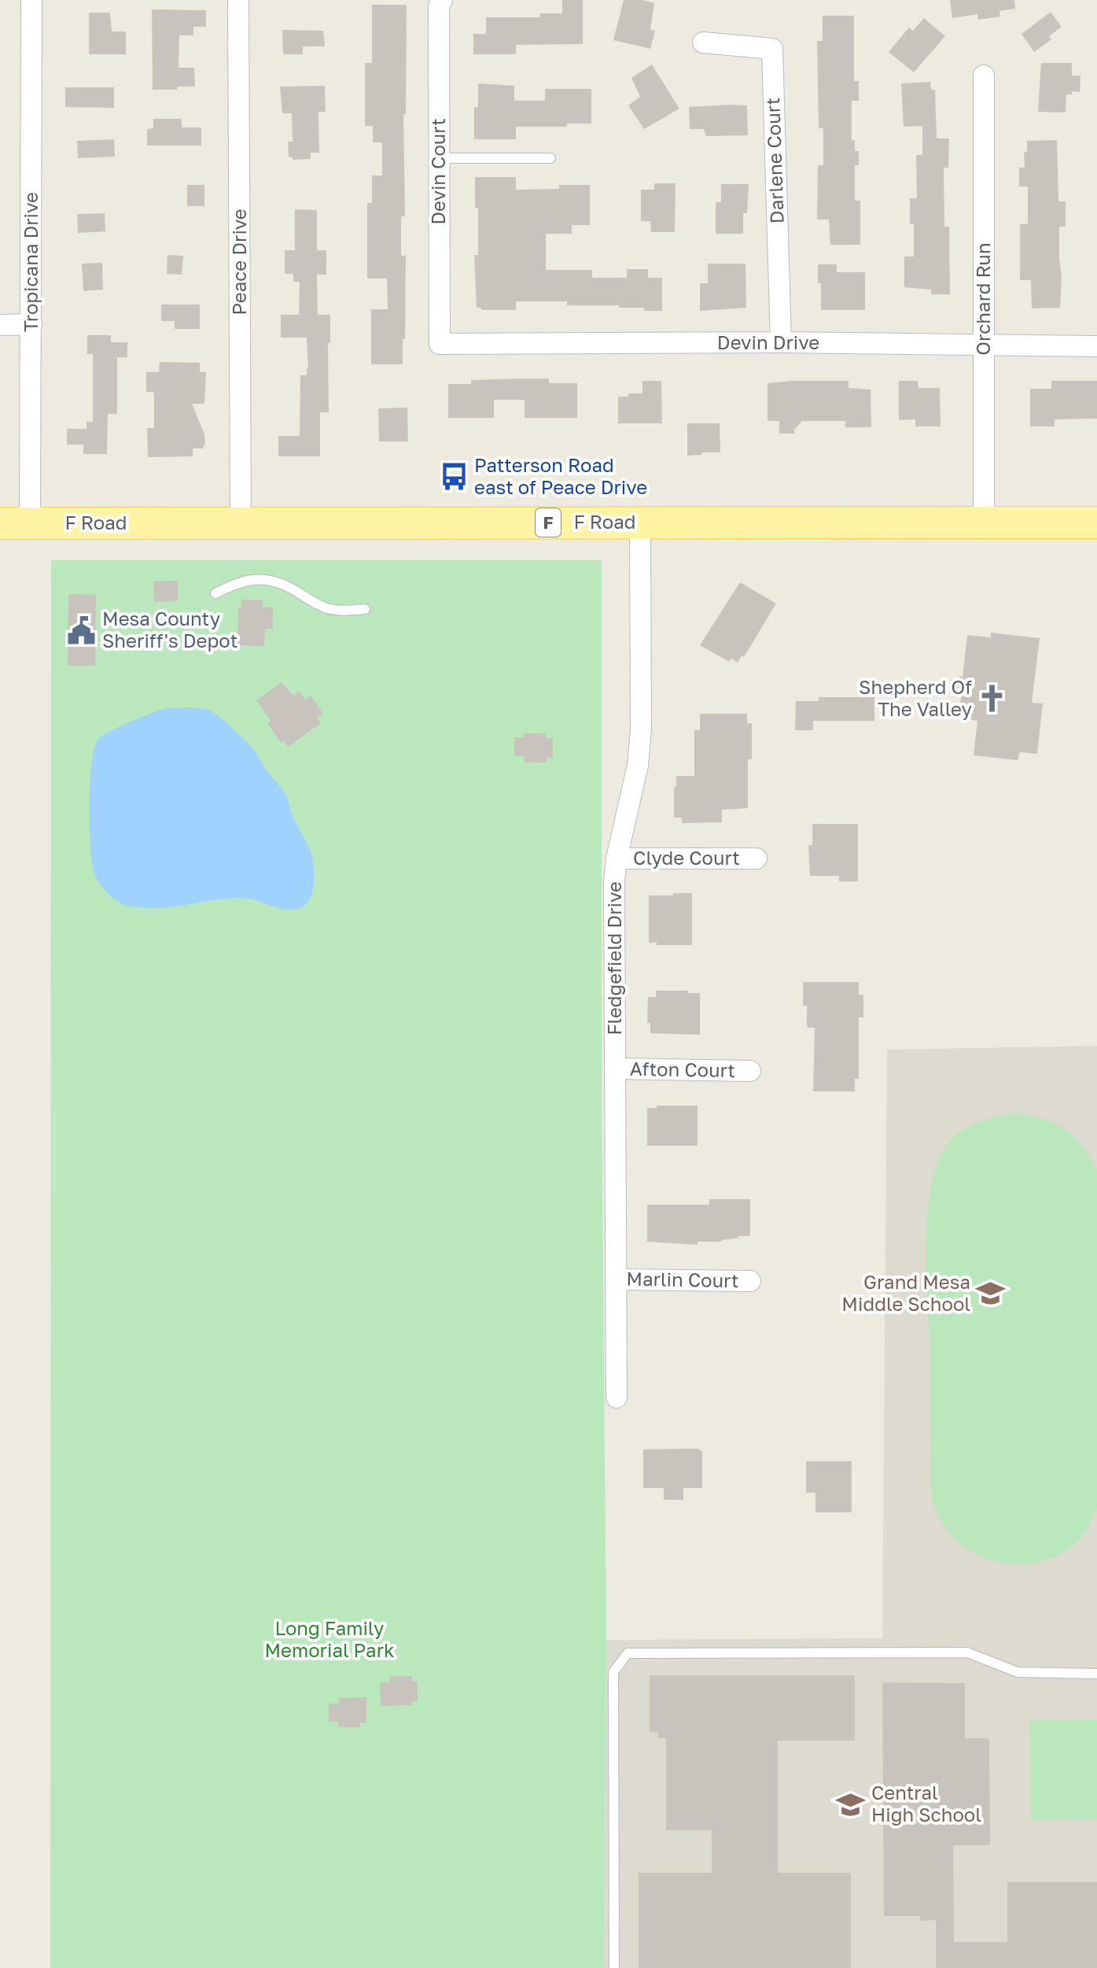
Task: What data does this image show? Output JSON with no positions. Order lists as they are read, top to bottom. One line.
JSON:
{"streets":{"main road":["F","F Road"],"street":["Darlene Court","Devin Court","Tropicana Drive","Peace Drive","Orchard Run","Devin Drive","Clyde Court","Fledgefield Drive","Afton Court","Marlin Court"]},"crossings":[["Darlene Court","Devin Drive"],["Devin Court","Devin Drive"],["Tropicana Drive","F Road"],["Peace Drive","F Road"],["Orchard Run","Devin Drive"],["Orchard Run","F Road"],["F Road","Fledgefield Drive"],["Clyde Court","Fledgefield Drive"],["Fledgefield Drive","Afton Court"],["Fledgefield Drive","Marlin Court"]],"parks":["Long Family Memorial Park"],"places":{"bus stop":["Patterson Road east of Peace Drive"],"public building":["Mesa County Sheriff's Depot"],"church":["Shepherd Of The Valley"],"school or university":["Grand Mesa Middle School","Central High School"]}}
